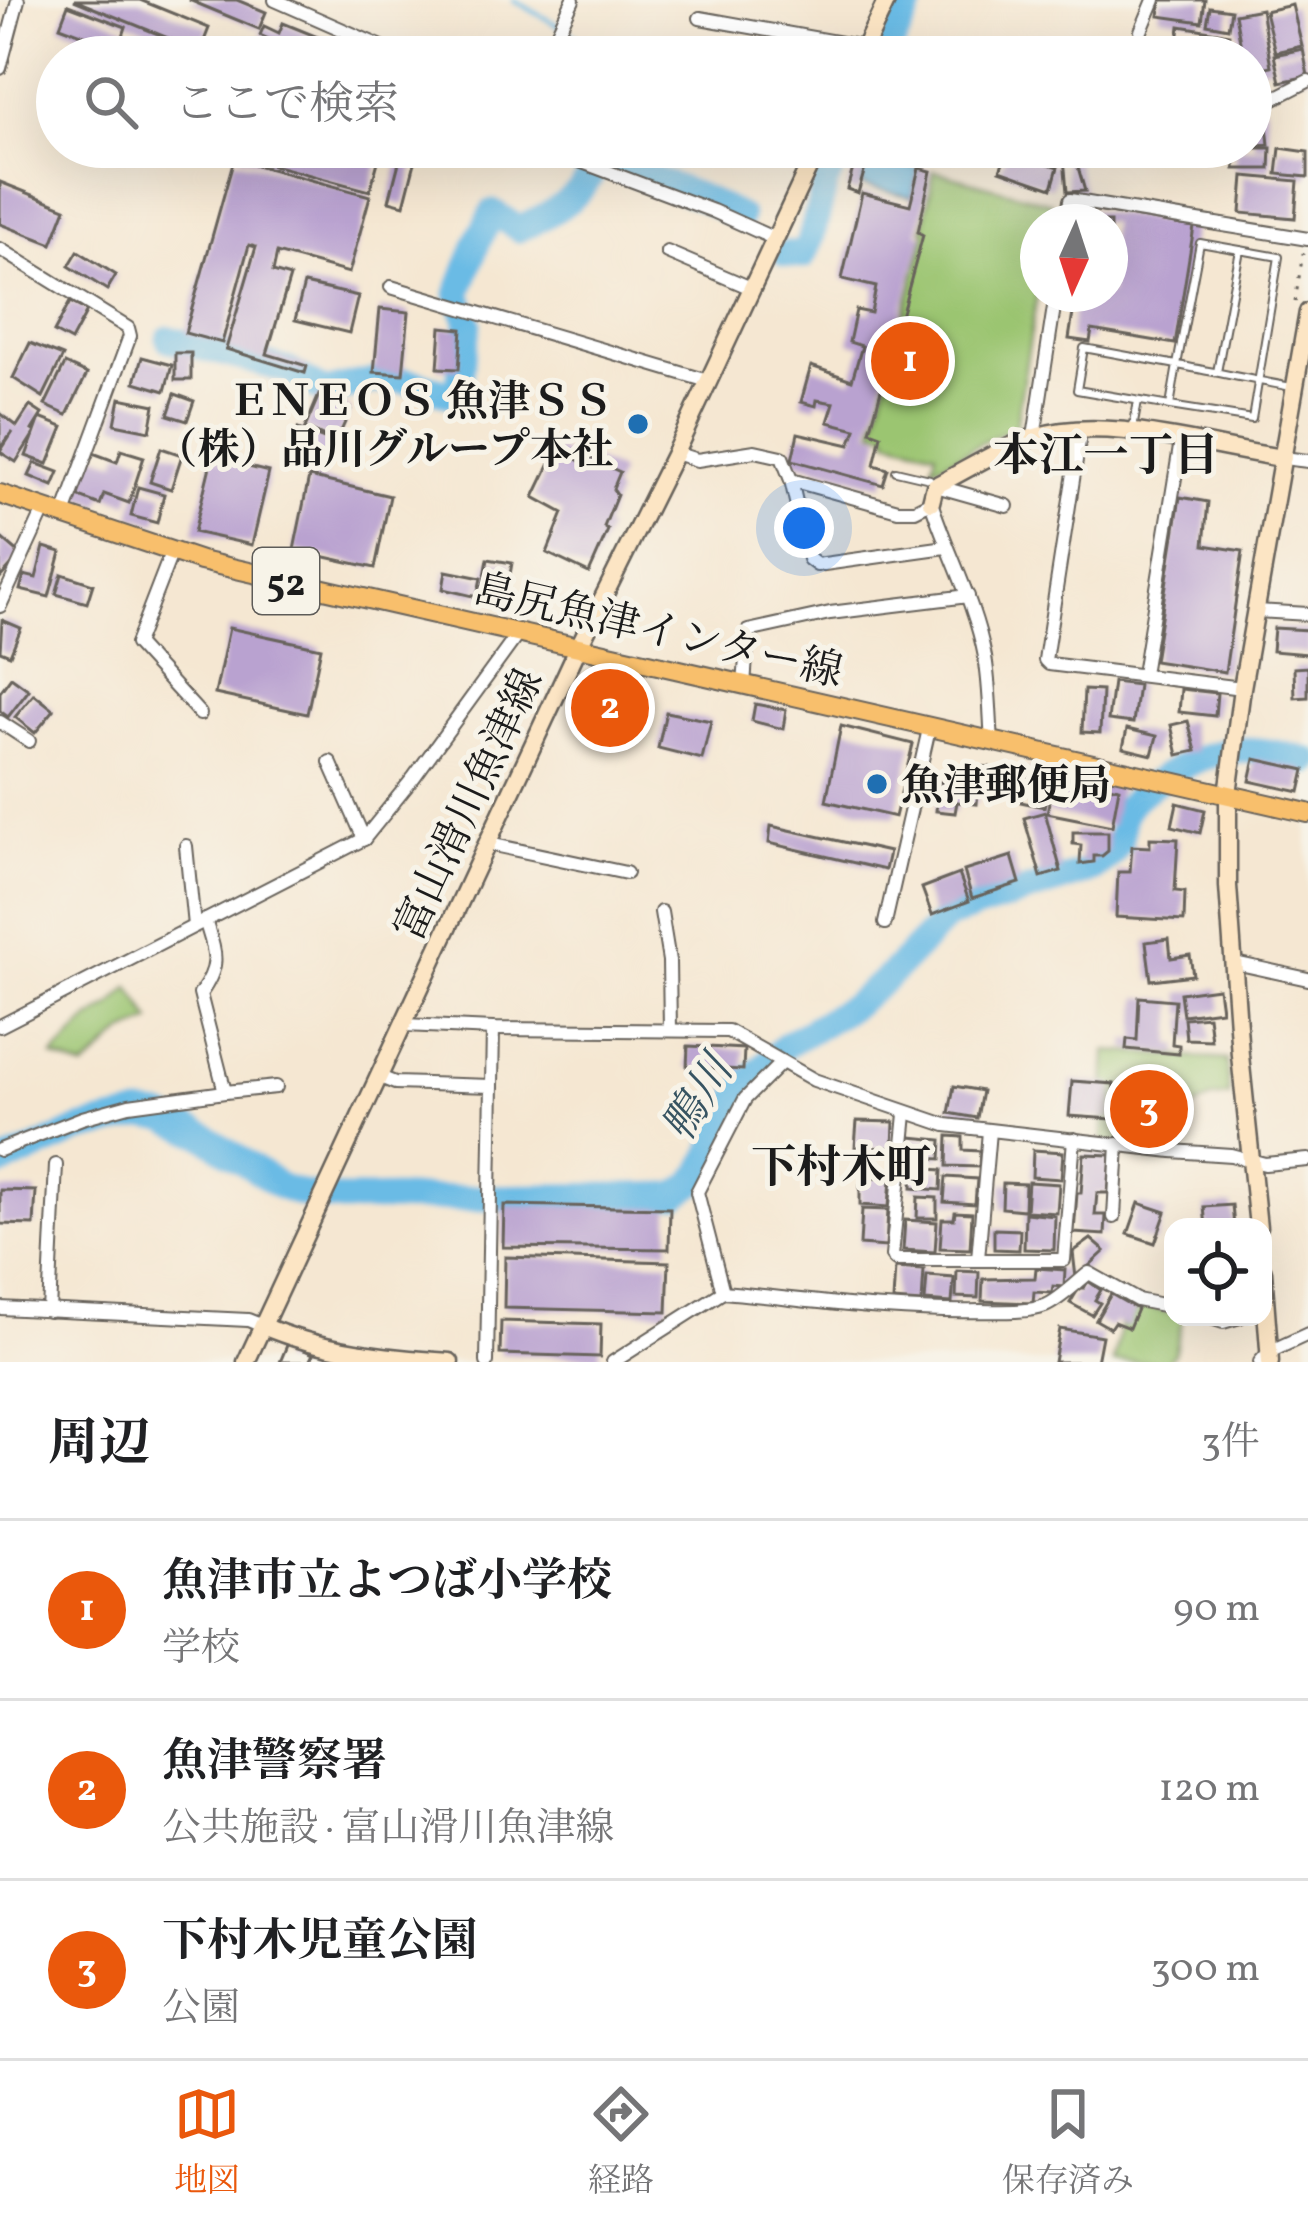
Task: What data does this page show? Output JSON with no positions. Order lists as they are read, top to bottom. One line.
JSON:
{"streets":{"main road":["52","島尻魚津インター線"],"street":["富山滑川魚津線"]},"crossings":[["島尻魚津インター線","富山滑川魚津線"]],"districts":["本江一丁目","下村木町"],"water":["鴨川"],"places":["ＥＮＥＯＳ 魚津ＳＳ （株）品川グループ本社","魚津郵便局"],"north":"bottom","page":{"search":"ここで検索","pins":["1","2","3"],"heading":["周辺","3件"],"list":[{"mark":"1","name":"魚津市立よつば小学校","note":"学校","value":"90 m"},{"mark":"2","name":"魚津警察署","note":"公共施設 · 富山滑川魚津線","value":"120 m"},{"mark":"3","name":"下村木児童公園","note":"公園","value":"300 m"}],"nav":["地図","経路","保存済み"]}}
